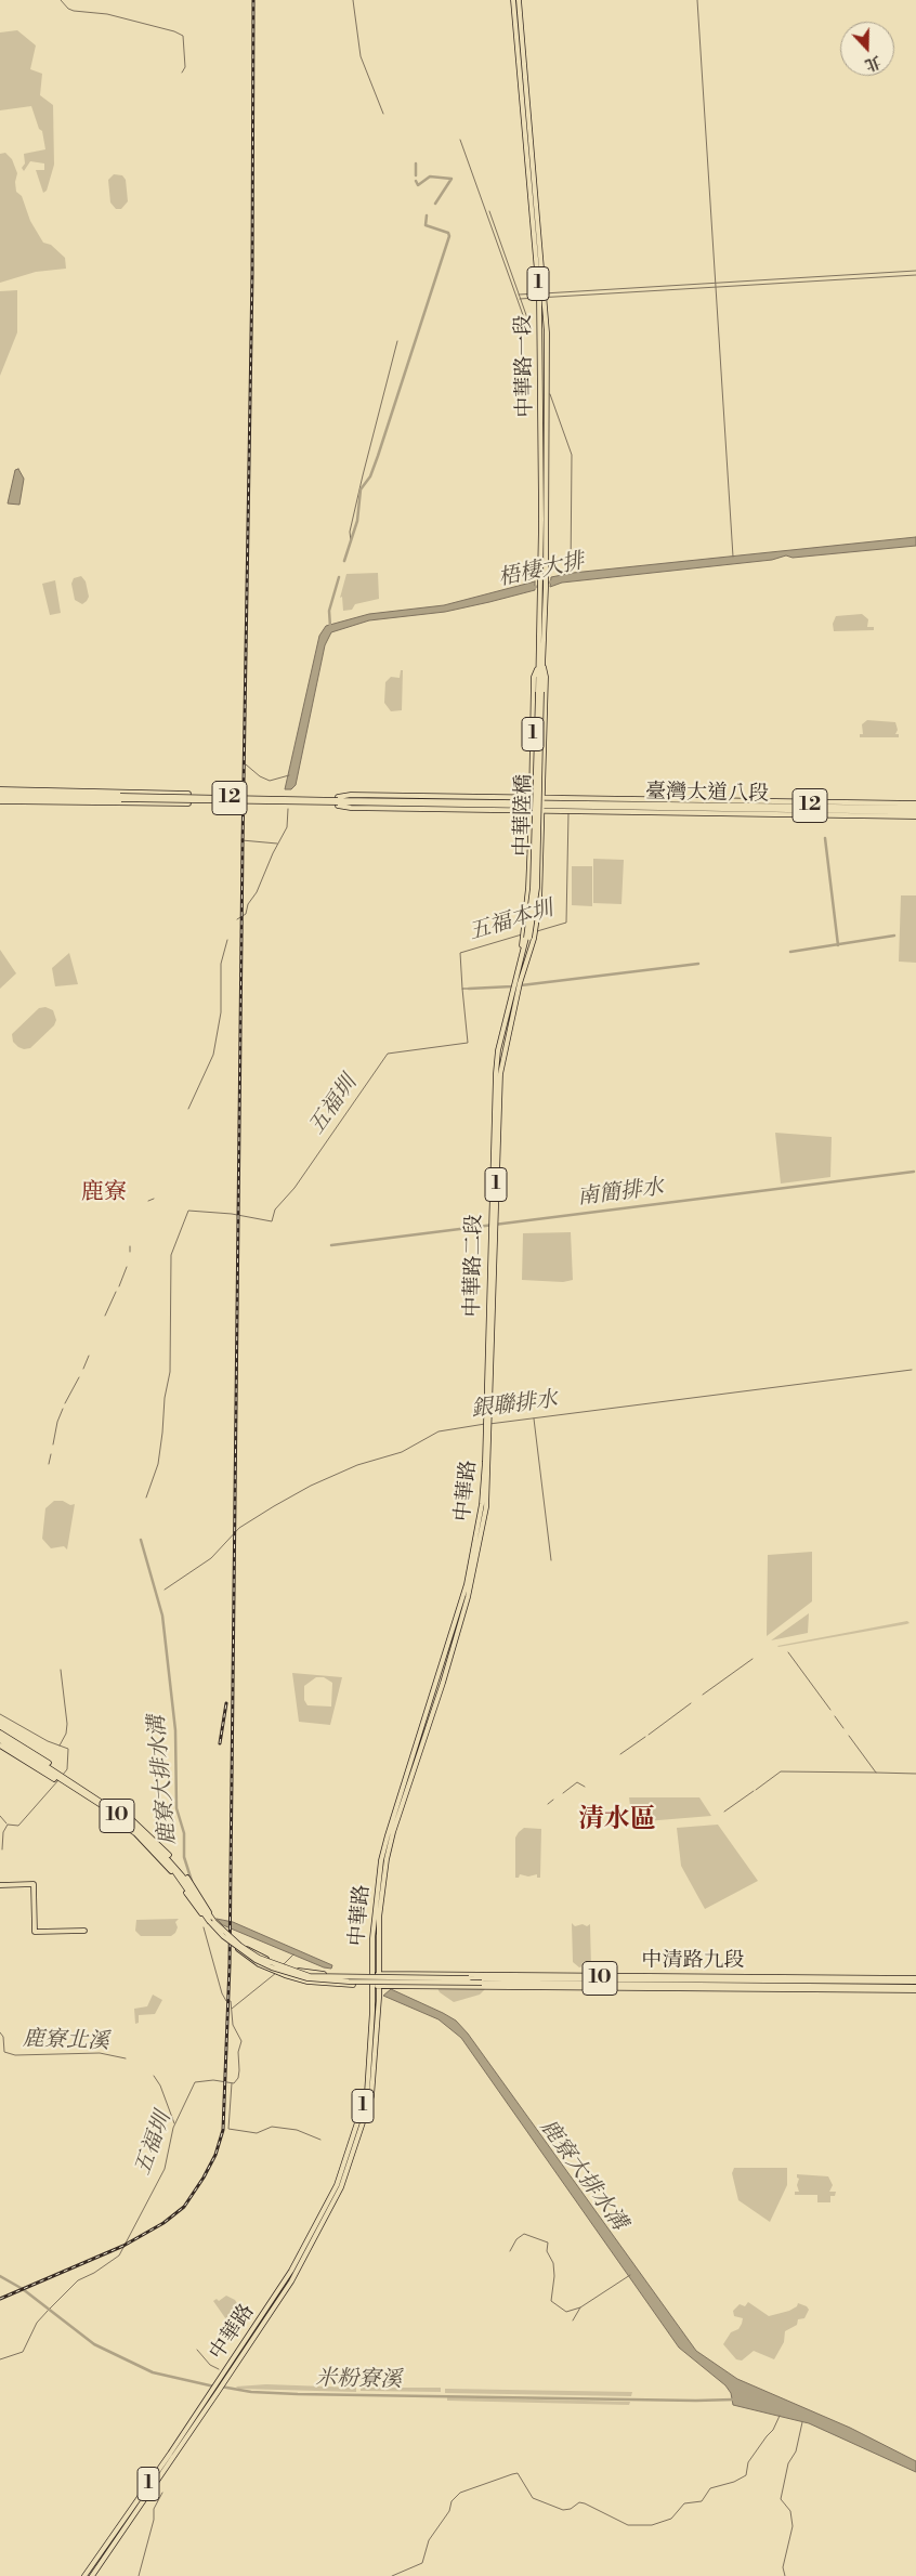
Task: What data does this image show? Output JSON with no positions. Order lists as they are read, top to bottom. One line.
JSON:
{"streets":{"main road":["1","中華路一段","臺灣大道八段","12","中華陸橋","中華路二段","中華路","10","中清路九段"]},"crossings":[["1","中華路"],["中華路一段","臺灣大道八段"],["中華路一段","中華陸橋"],["中華路一段","中華路二段"],["臺灣大道八段","12"],["臺灣大道八段","中華路二段"],["中華陸橋","中華路二段"],["中華路二段","中華路"],["中華路","中清路九段"],["10","中清路九段"]],"districts":["鹿寮","清水區"],"water":["梧棲大排","五福本圳","五福圳","南簡排水","銀聯排水","鹿寮大排水溝","鹿寮北溪","米粉寮溪"],"north":"bottom"}
